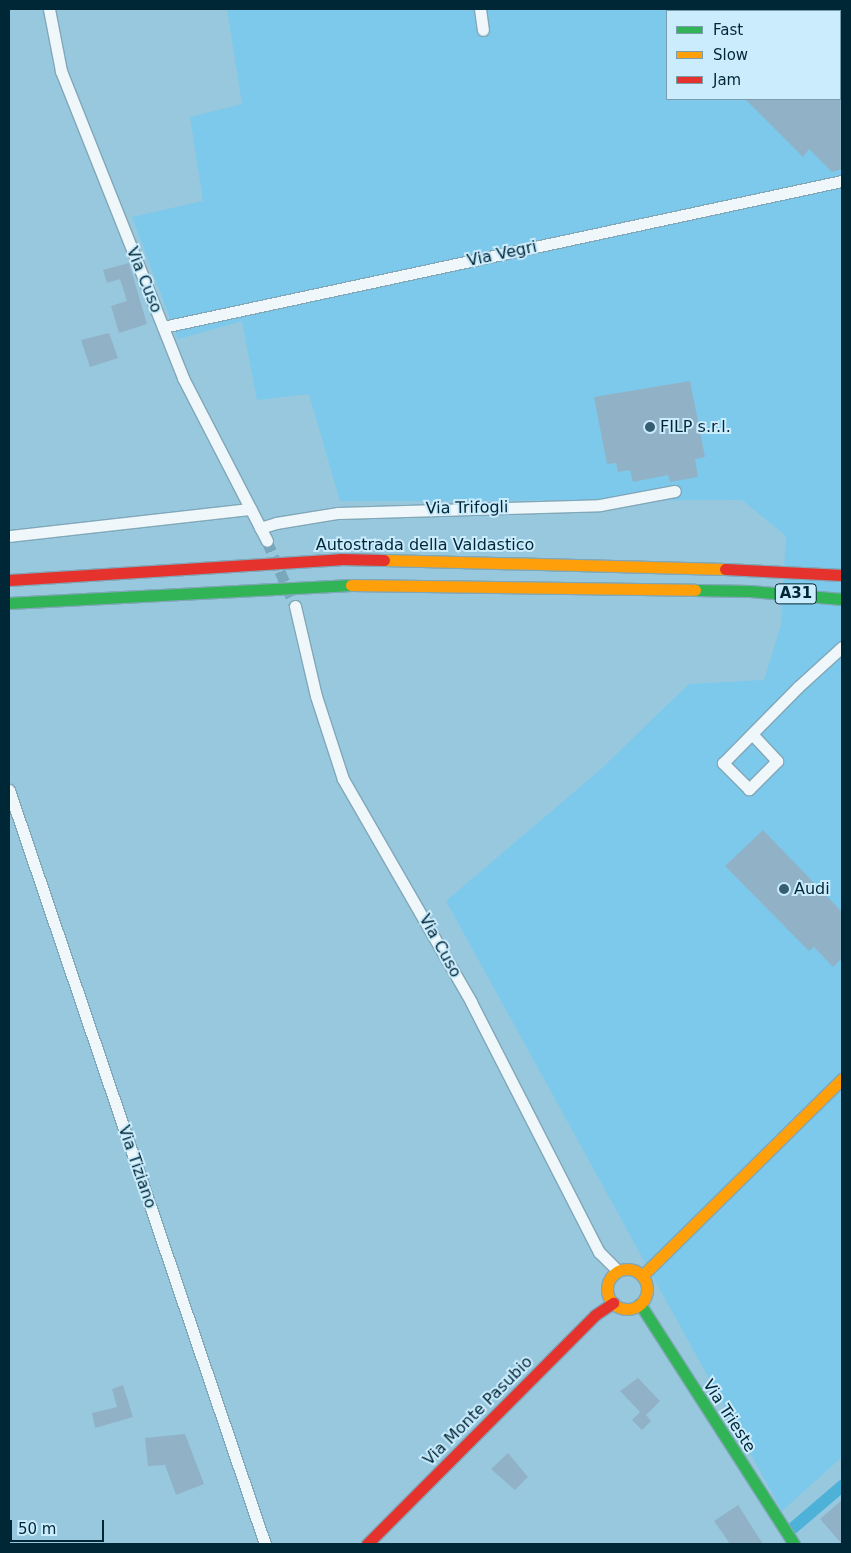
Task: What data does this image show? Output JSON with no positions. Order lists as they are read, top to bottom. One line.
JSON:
{"streets":{"main road":["Autostrada della Valdastico","A31","Via Monte Pasubio","Via Trieste"],"street":["Via Vegri","Via Cuso","Via Trifogli","Via Tiziano"]},"crossings":[["Via Vegri","Via Cuso"],["Via Cuso","Via Trifogli"],["Via Cuso","Via Monte Pasubio"],["Via Cuso","Via Trieste"],["Via Monte Pasubio","Via Trieste"]],"places":["FILP s.r.l.","Audi"],"legend":["Fast","Slow","Jam"],"scale_bar":"50 m"}
